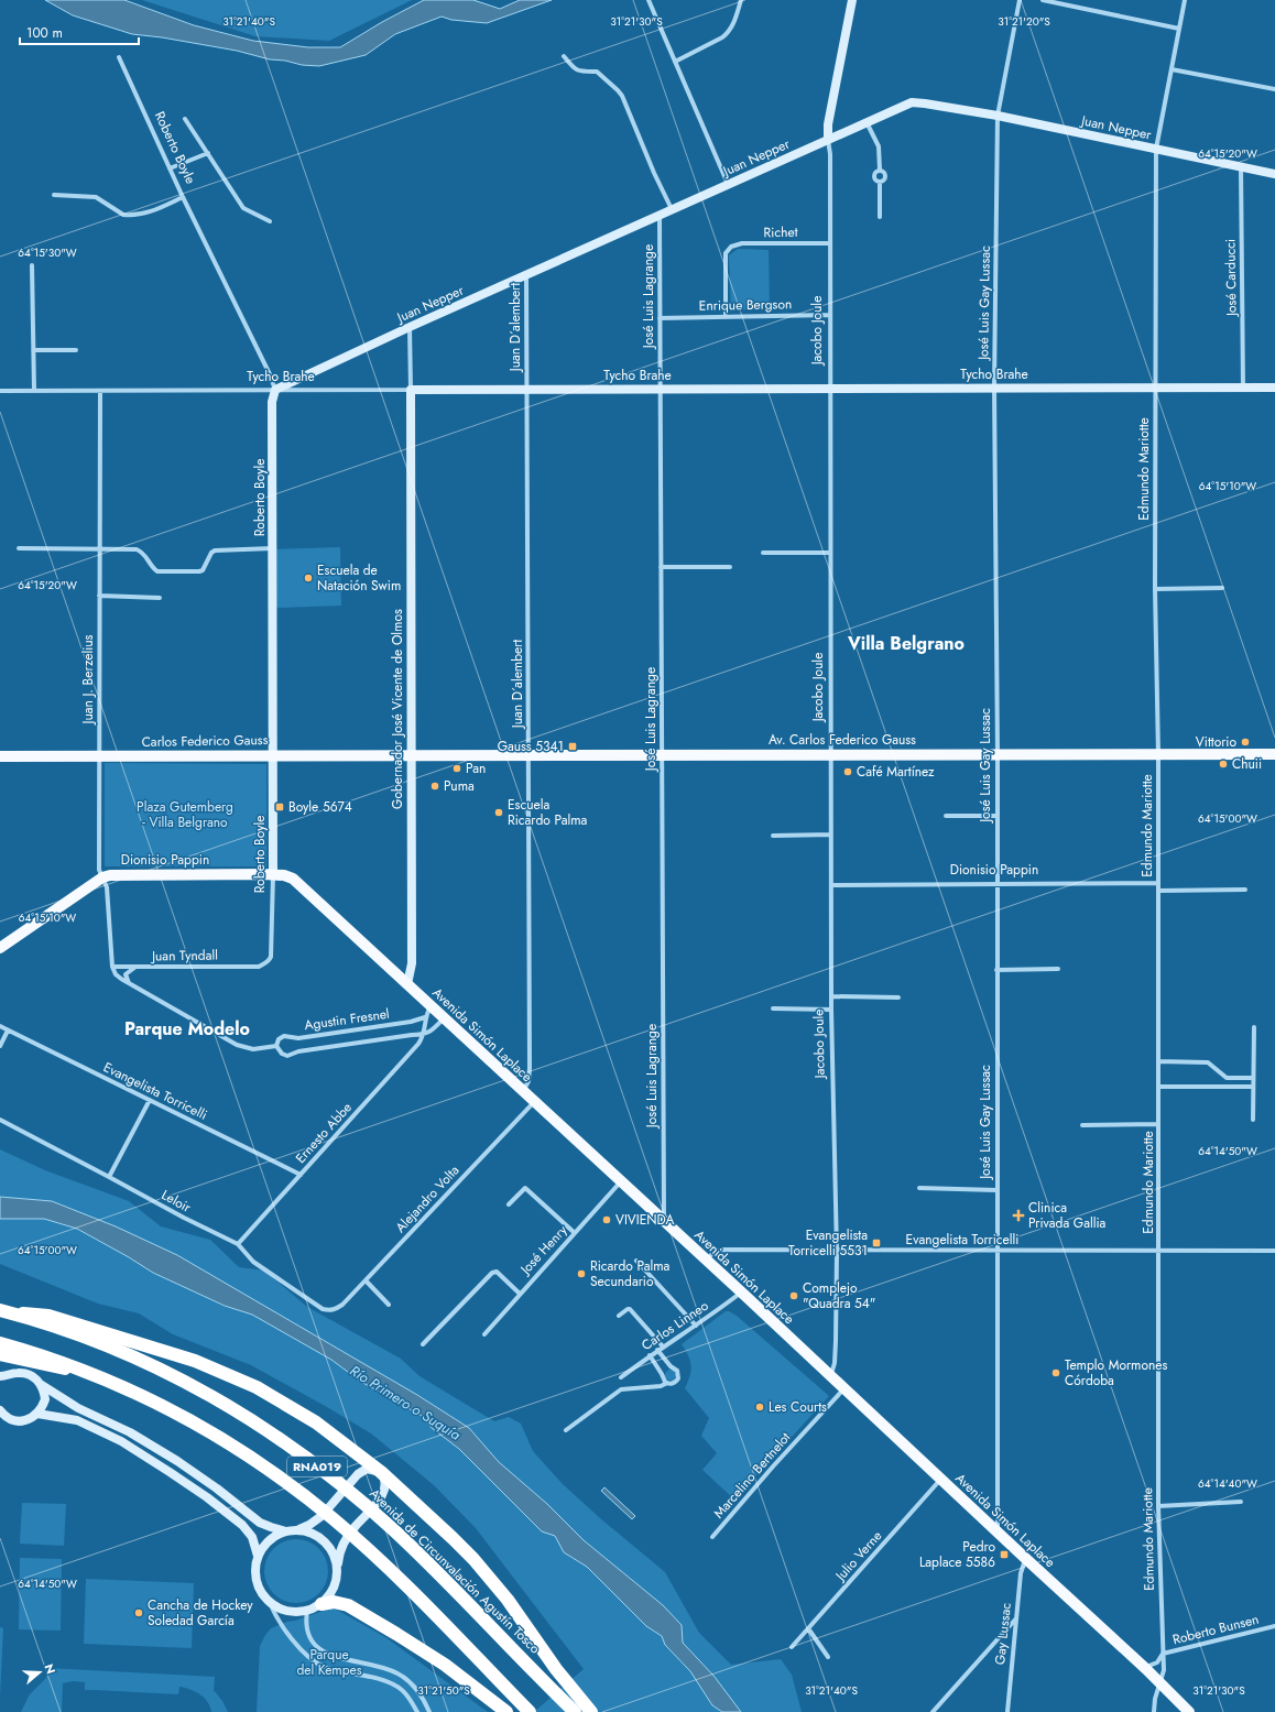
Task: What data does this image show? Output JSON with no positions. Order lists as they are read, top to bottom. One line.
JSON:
{"streets":{"highway":["RNA019","Avenida de Circunvalación Agustín Tosco"],"main road":["Juan Nepper","Roberto Boyle","Jacobo Joule","Tycho Brahe","Gobernador José Vicente de Olmos","Av. Carlos Federico Gauss","Carlos Federico Gauss","Dionisio Pappin","Avenida Simón Laplace"],"street":["Richet","José Carducci","José Luis Lagrange","José Luis Gay Lussac","Enrique Bergson","Juan D´alembert","Edmundo Mariotte","Juan J. Berzelius","Juan Tyndall","Agustin Fresnel","Evangelista Torricelli","Ernesto Abbe","Alejandro Volta","Leloir","José Henry","Carlos Linneo","Marcelino Bertnelot","Julio Verne","Roberto Bunsen","Gay Lussac"]},"crossings":[["Juan Nepper","Roberto Boyle"],["Juan Nepper","José Carducci"],["Juan Nepper","José Luis Lagrange"],["Juan Nepper","José Luis Gay Lussac"],["Juan Nepper","Juan D´alembert"],["Juan Nepper","Jacobo Joule"],["Juan Nepper","Tycho Brahe"],["Juan Nepper","Edmundo Mariotte"],["Juan Nepper","Gobernador José Vicente de Olmos"],["Roberto Boyle","Tycho Brahe"],["Roberto Boyle","Carlos Federico Gauss"],["Roberto Boyle","Dionisio Pappin"],["Roberto Boyle","Juan Tyndall"],["Roberto Boyle","Avenida Simón Laplace"],["Richet","Enrique Bergson"],["Richet","Jacobo Joule"],["José Carducci","Tycho Brahe"],["José Luis Lagrange","Enrique Bergson"],["José Luis Lagrange","Tycho Brahe"],["José Luis Lagrange","Av. Carlos Federico Gauss"],["José Luis Lagrange","Avenida Simón Laplace"],["José Luis Gay Lussac","Tycho Brahe"],["José Luis Gay Lussac","Av. Carlos Federico Gauss"],["José Luis Gay Lussac","Dionisio Pappin"],["José Luis Gay Lussac","Avenida Simón Laplace"],["José Luis Gay Lussac","Evangelista Torricelli"],["Enrique Bergson","Jacobo Joule"],["Juan D´alembert","Tycho Brahe"],["Juan D´alembert","Av. Carlos Federico Gauss"],["Juan D´alembert","Avenida Simón Laplace"],["Jacobo Joule","Tycho Brahe"],["Jacobo Joule","Av. Carlos Federico Gauss"],["Jacobo Joule","Dionisio Pappin"],["Jacobo Joule","Avenida Simón Laplace"],["Jacobo Joule","Evangelista Torricelli"],["Tycho Brahe","Edmundo Mariotte"],["Tycho Brahe","Juan J. Berzelius"],["Tycho Brahe","Gobernador José Vicente de Olmos"],["Edmundo Mariotte","Av. Carlos Federico Gauss"],["Edmundo Mariotte","Dionisio Pappin"],["Edmundo Mariotte","Avenida Simón Laplace"],["Edmundo Mariotte","Evangelista Torricelli"],["Edmundo Mariotte","Roberto Bunsen"],["Juan J. Berzelius","Carlos Federico Gauss"],["Juan J. Berzelius","Dionisio Pappin"],["Juan J. Berzelius","Juan Tyndall"],["Juan J. Berzelius","Agustin Fresnel"],["Gobernador José Vicente de Olmos","Av. Carlos Federico Gauss"],["Gobernador José Vicente de Olmos","Carlos Federico Gauss"],["Gobernador José Vicente de Olmos","Avenida Simón Laplace"],["Av. Carlos Federico Gauss","Carlos Federico Gauss"],["Dionisio Pappin","Avenida Simón Laplace"],["Juan Tyndall","Agustin Fresnel"],["Agustin Fresnel","Ernesto Abbe"],["Avenida Simón Laplace","Evangelista Torricelli"],["Avenida Simón Laplace","Ernesto Abbe"],["Avenida Simón Laplace","Alejandro Volta"],["Avenida Simón Laplace","José Henry"],["Avenida Simón Laplace","Carlos Linneo"],["Avenida Simón Laplace","Marcelino Bertnelot"],["Avenida Simón Laplace","Julio Verne"],["Avenida Simón Laplace","Gay Lussac"],["Evangelista Torricelli","Ernesto Abbe"],["Ernesto Abbe","Leloir"],["Alejandro Volta","Leloir"]],"districts":["Villa Belgrano","Parque Modelo"],"water":["Río Primero o Suquía"],"parks":["Plaza Gutemberg - Villa Belgrano","Parque del Kempes"],"places":{"other":["Escuela de Natación Swim","Vittorio","Chuii","Pan","Café Martínez","Puma","Escuela Ricardo Palma","VIVIENDA","Ricardo Palma Secundario","Complejo \"Quadra 54\"","Templo Mormones Córdoba","Les Courts","Cancha de Hockey Soledad García"],"transit":["Gauss 5341","Boyle 5674","Evangelista Torricelli 5531","Pedro Laplace 5586"],"health":["Clinica Privada Gallia"]},"scale_bar":"100 m","north":"right","coordinates":["31°21'30\"S","31°21'20\"S","31°21'40\"S","64°15'20\"W","64°15'30\"W","64°15'10\"W","64°15'00\"W","64°14'50\"W","64°14'40\"W","31°21'50\"S"]}
